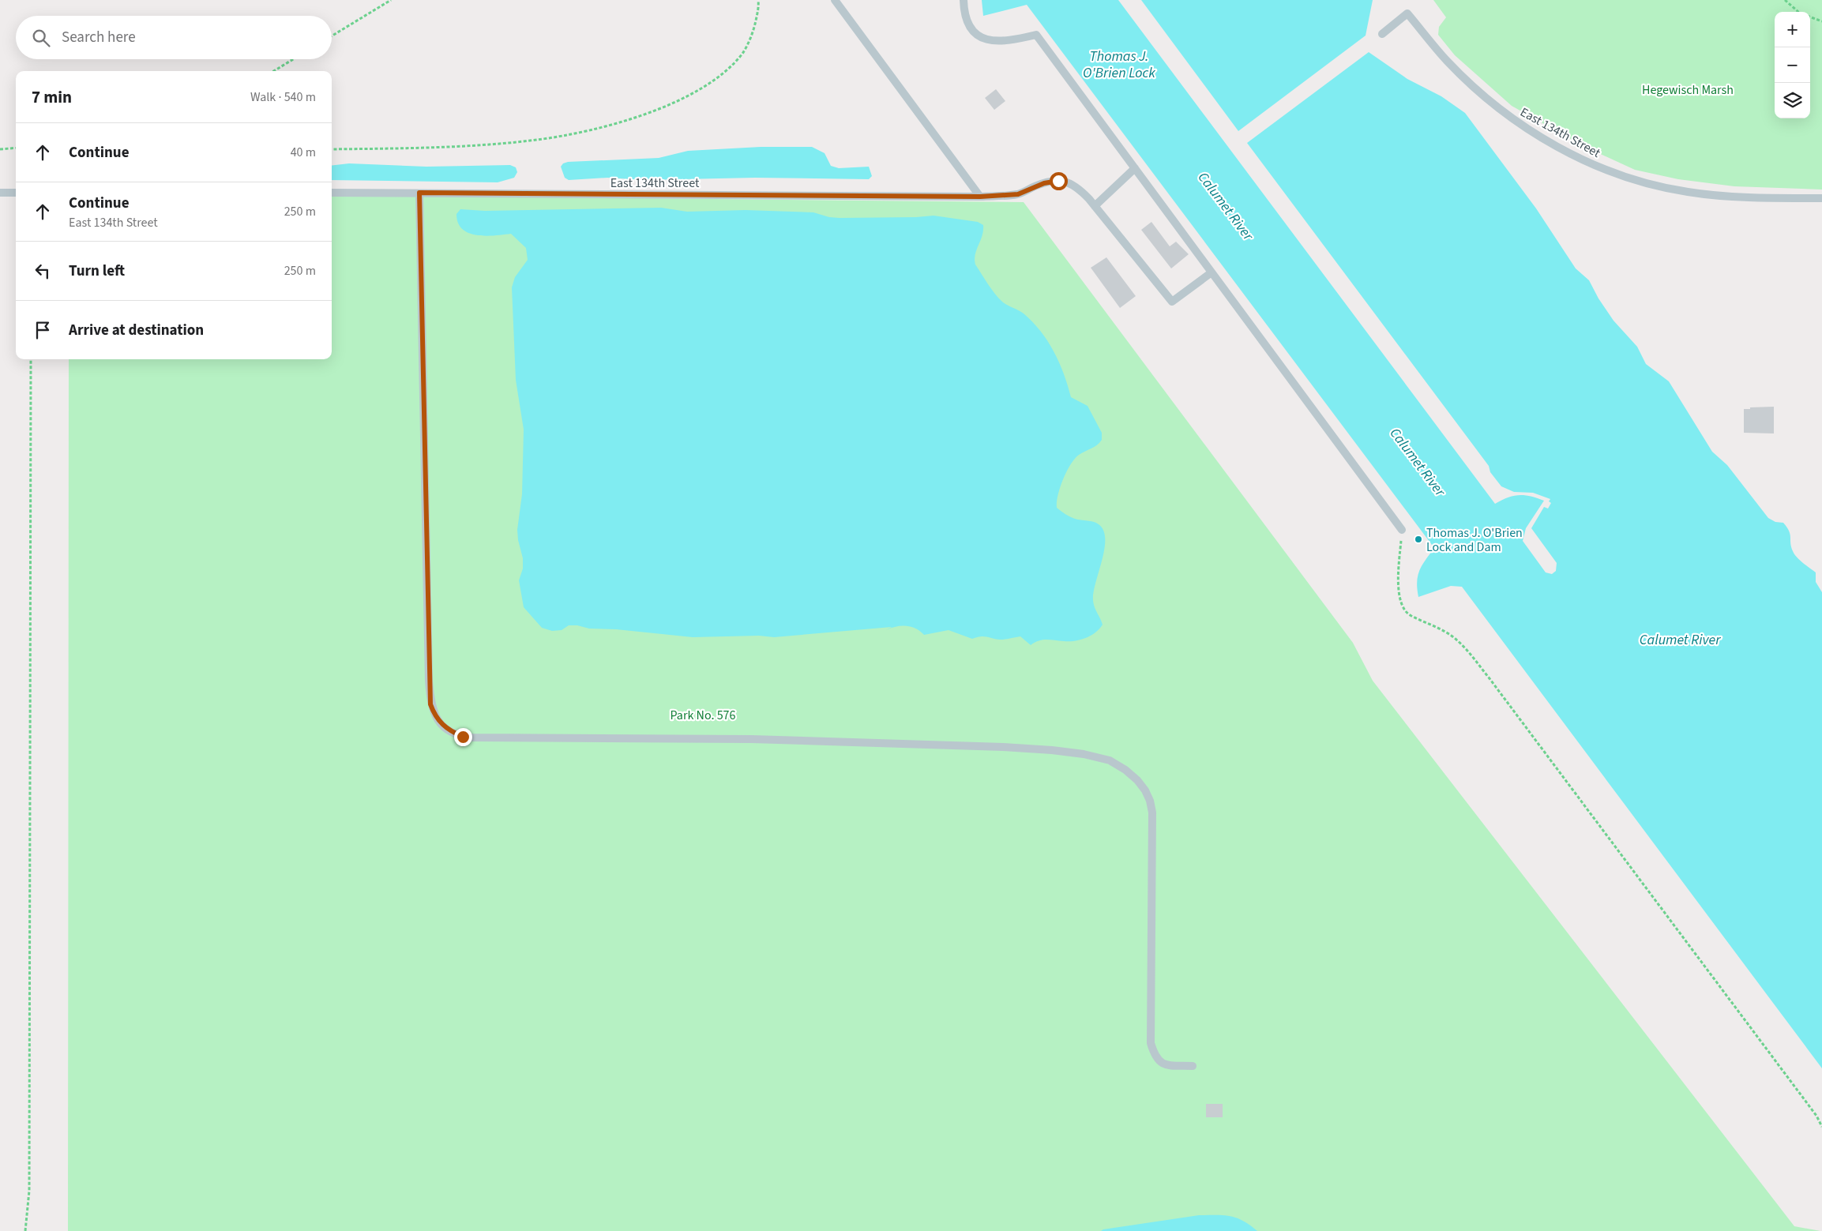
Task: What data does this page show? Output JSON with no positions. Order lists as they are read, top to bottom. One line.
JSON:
{"streets":{"lane":["East 134th Street"]},"water":["Thomas J. O'Brien Lock","Calumet River"],"parks":["Hegewisch Marsh","Park No. 576"],"places":["Thomas J. O'Brien Lock and Dam"],"page":{"map_buttons":["+","−"],"search":"Search here","heading":["7 min","Walk · 540 m"],"list":[["Continue","40 m"],["Continue","East 134th Street","250 m"],["Turn left","250 m"],"Arrive at destination"]}}
